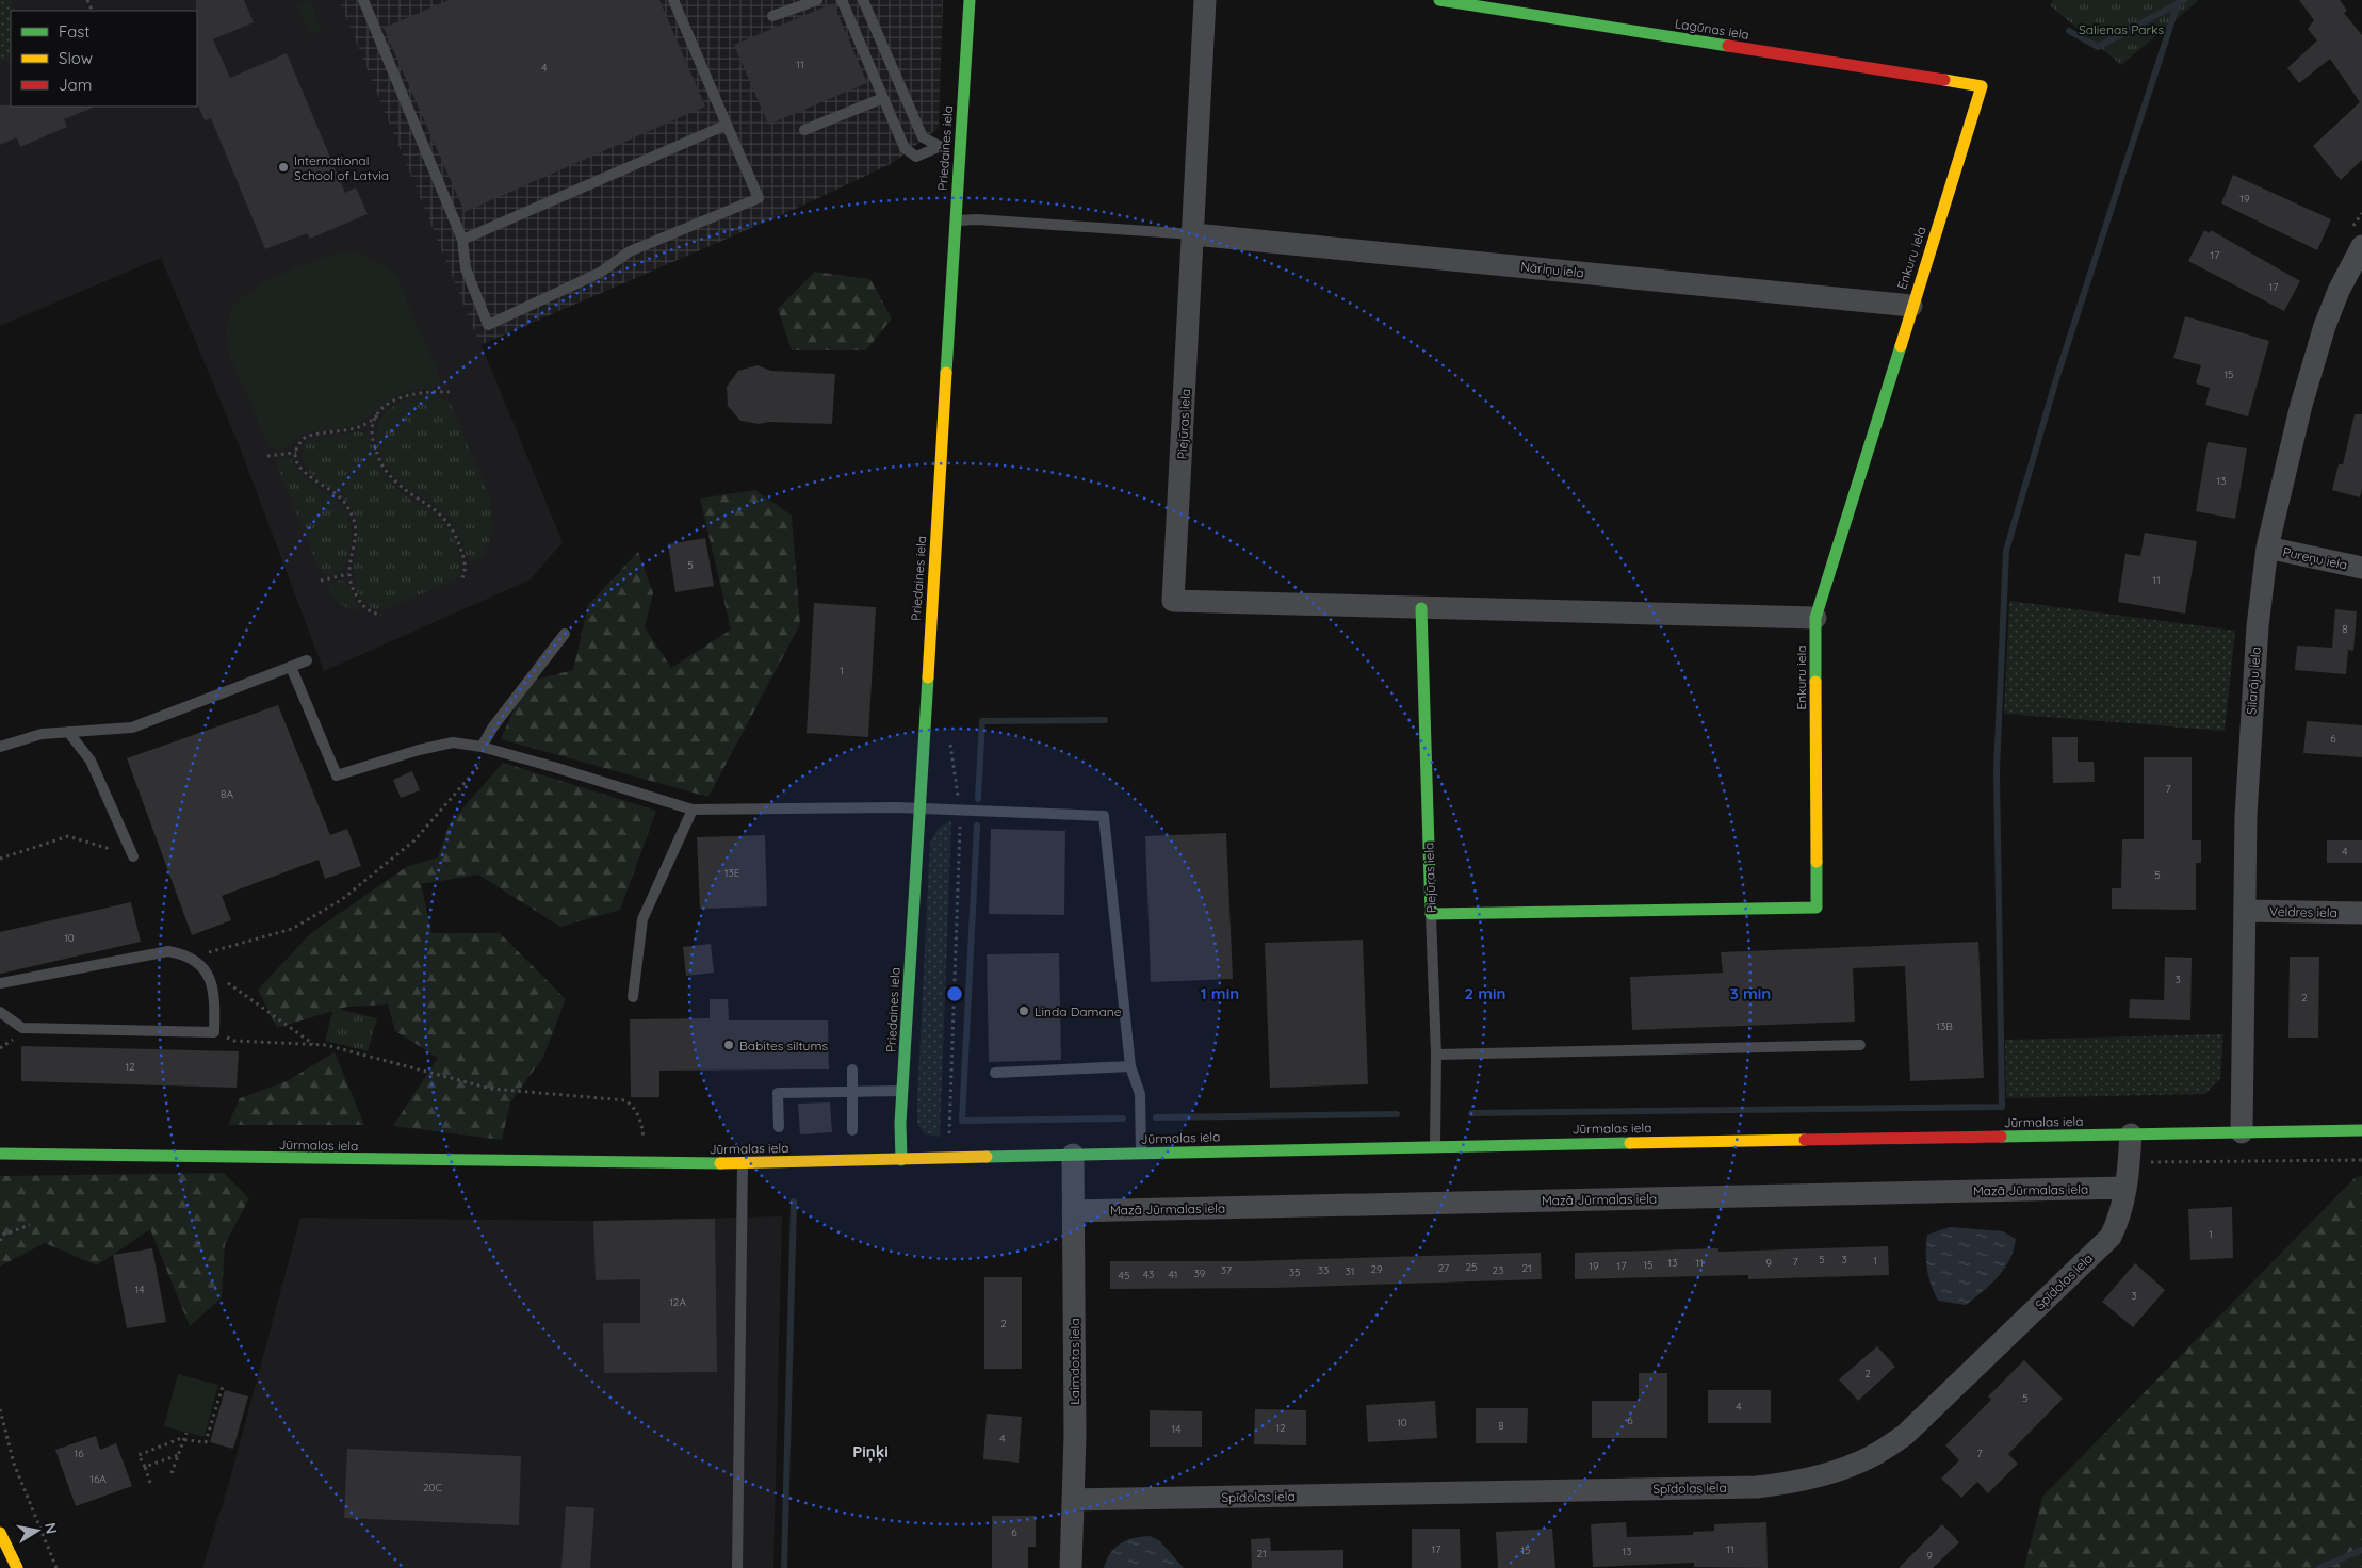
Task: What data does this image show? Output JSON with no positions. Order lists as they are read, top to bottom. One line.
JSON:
{"streets":{"street":["Lagūnas iela","Priedaines iela","Enkuru iela","Nāriņu iela","Piejūras iela","Pureņu iela","Silarāju iela","Veldres iela","Jūrmalas iela","Mazā Jūrmalas iela","Spīdolas iela","Laimdotas iela"]},"crossings":[["Lagūnas iela","Enkuru iela"],["Priedaines iela","Jūrmalas iela"],["Enkuru iela","Nāriņu iela"],["Enkuru iela","Piejūras iela"],["Nāriņu iela","Piejūras iela"],["Piejūras iela","Jūrmalas iela"],["Pureņu iela","Silarāju iela"],["Silarāju iela","Veldres iela"],["Silarāju iela","Jūrmalas iela"],["Jūrmalas iela","Spīdolas iela"],["Jūrmalas iela","Laimdotas iela"],["Mazā Jūrmalas iela","Spīdolas iela"],["Mazā Jūrmalas iela","Laimdotas iela"],["Spīdolas iela","Laimdotas iela"]],"districts":["Piņķi"],"parks":["Salienas Parks"],"places":["International School of Latvia","Linda Damane","Babites siltums"],"house_numbers":["11","4","19","17","17","15","13","5","11","8","1","6","7","8A","4","13E","5","10","3","2","13B","12","1","5","3","1","7","13","11","9","15","19","17","25","27","21","29","37","33","23","31","35","39","43","41","45","14","3","12A","2","2","5","4","6","10","8","12","14","4","16","7","16A","20C","6","17","11","15","13","21","9"],"legend":["Fast","Slow","Jam"],"north":"right","rings":["1 min","2 min","3 min"]}
